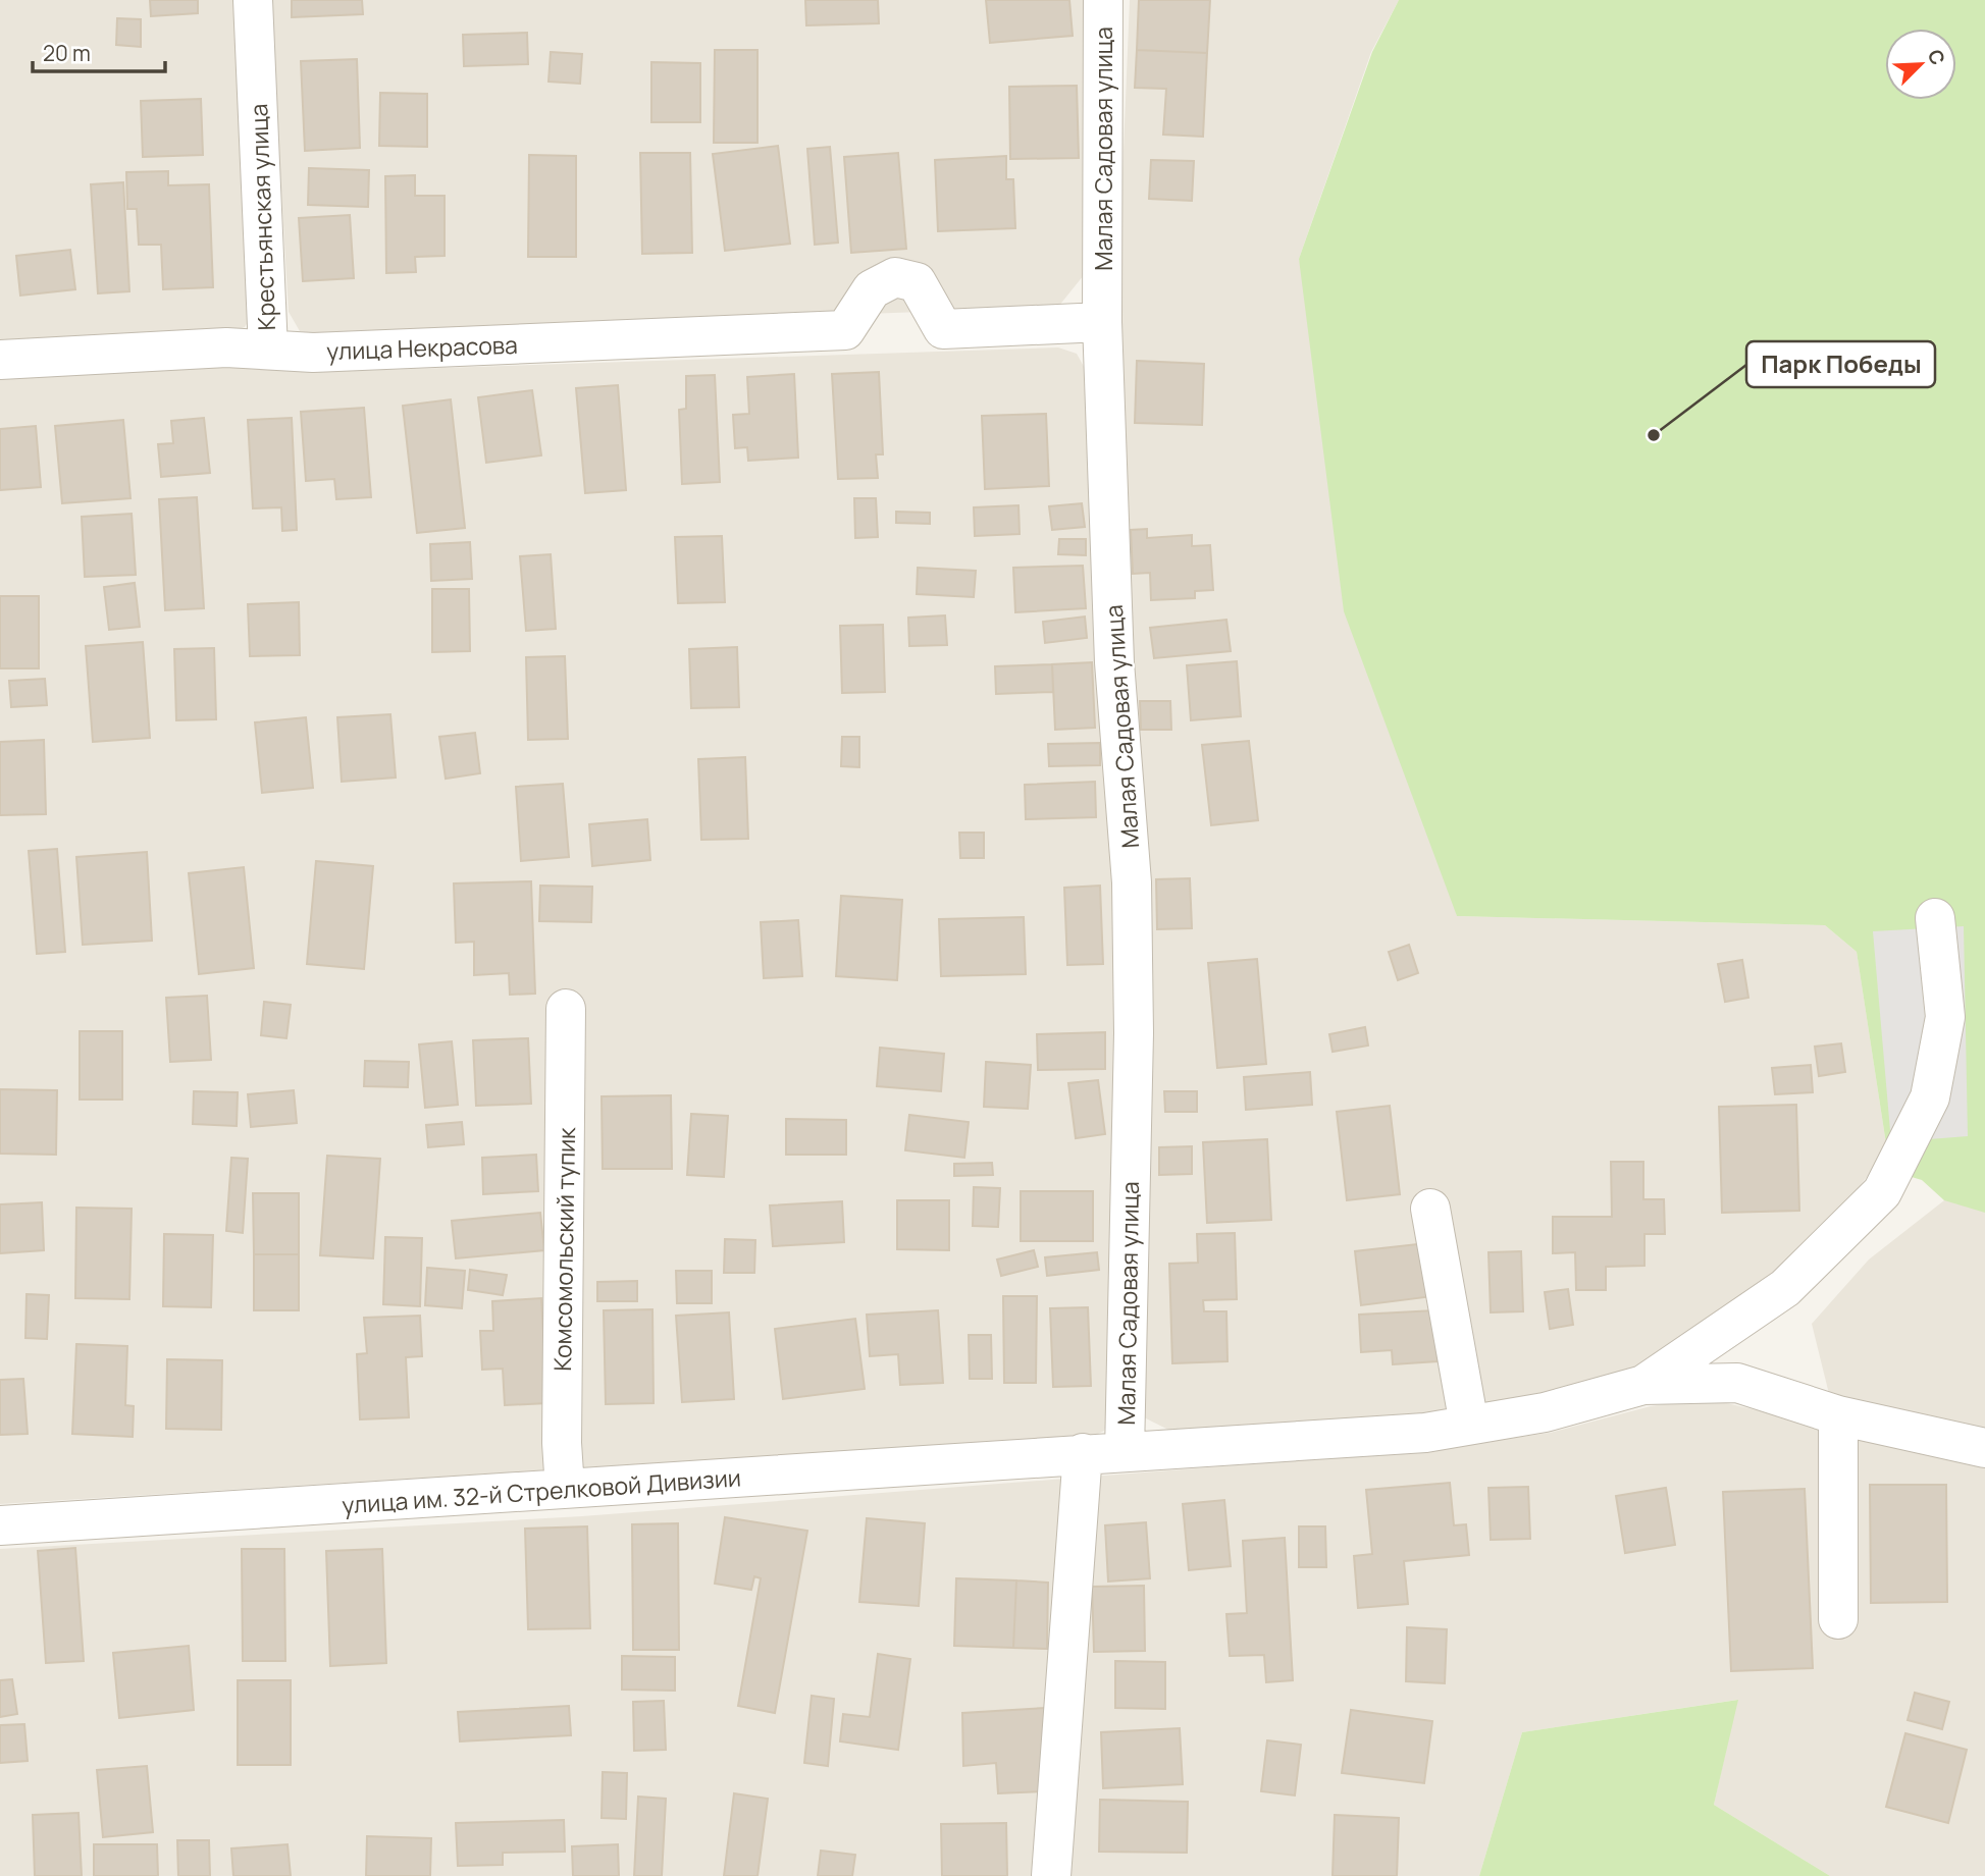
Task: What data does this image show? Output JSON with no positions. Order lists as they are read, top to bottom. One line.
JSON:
{"streets":{"street":["Малая Садовая улица","Крестьянская улица","улица Некрасова","Комсомольский тупик","улица им. 32-й Стрелковой Дивизии"]},"crossings":[["Малая Садовая улица","улица Некрасова"],["Малая Садовая улица","улица им. 32-й Стрелковой Дивизии"],["Крестьянская улица","улица Некрасова"],["Комсомольский тупик","улица им. 32-й Стрелковой Дивизии"]],"places":["Парк Победы"],"scale_bar":"20 m","north":"top right"}
